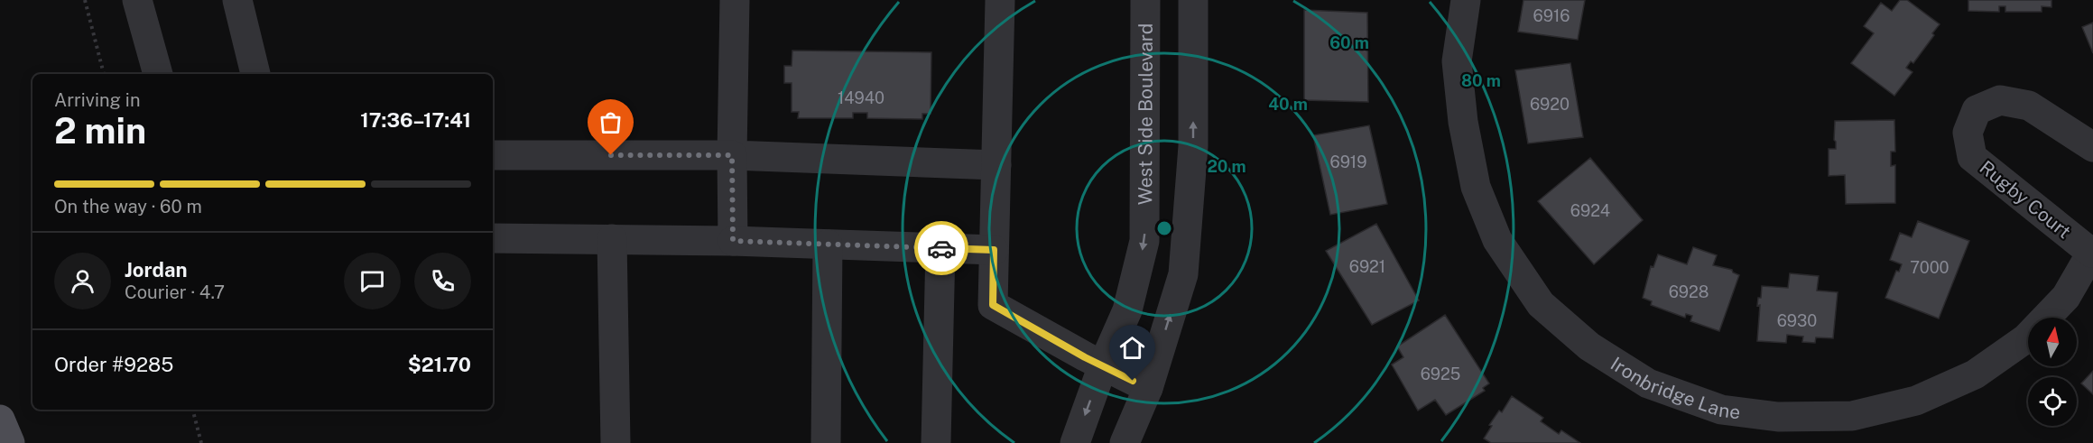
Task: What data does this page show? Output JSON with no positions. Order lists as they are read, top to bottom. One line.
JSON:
{"streets":{"street":["West Side Boulevard","Rugby Court","Ironbridge Lane"]},"crossings":[["Rugby Court","Ironbridge Lane"]],"house_numbers":["6916","14940","6920","6919","6924","6921","7000","6928","6930","6925"],"north":"top","page":{"heading":["2 min","Arriving in","17:36–17:41"],"panel":["Jordan","Courier · 4.7","Order #9285","$21.70"],"bar":"On the way · 60 m"},"rings":["60 m","80 m","40 m","20 m"]}
